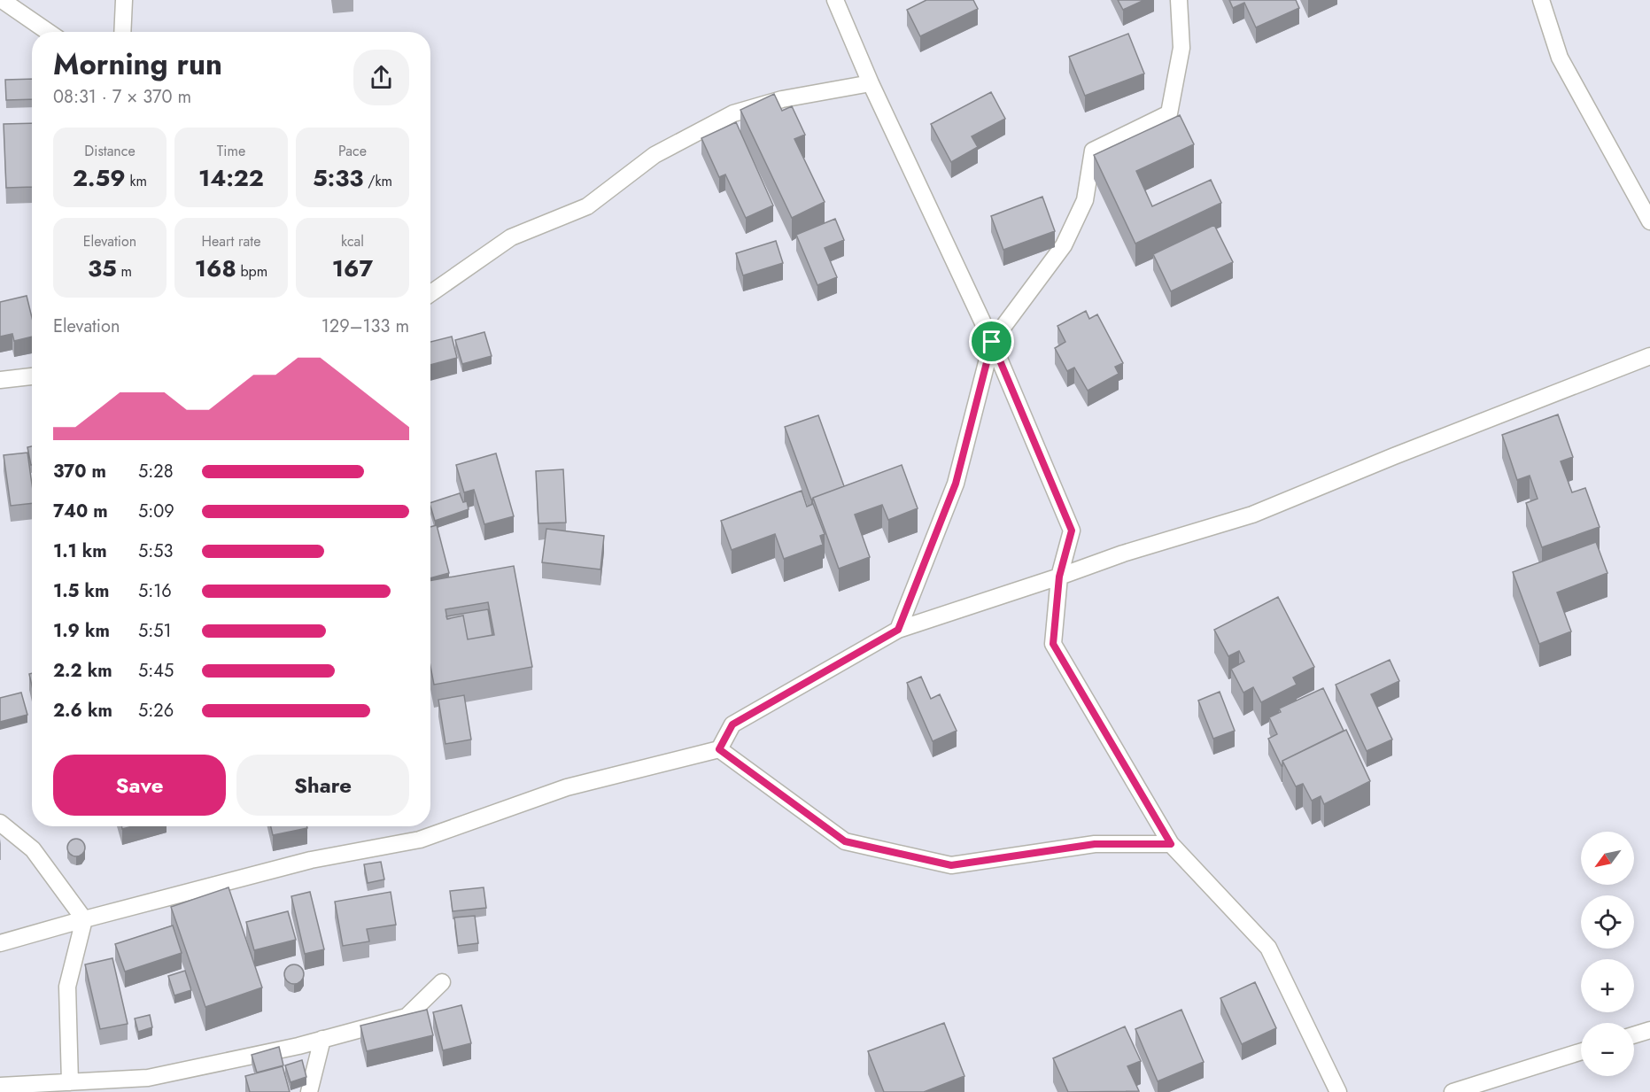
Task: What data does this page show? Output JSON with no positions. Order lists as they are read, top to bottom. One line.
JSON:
{"north":"bottom left","page":{"heading":["Morning run","08:31 · 7 × 370 m"],"stats":[["Distance","2.59 km"],["Time","14:22"],["Pace","5:33 /km"],["Elevation","35 m"],["Heart rate","168 bpm"],["kcal","167"]],"chart":["Elevation","129–133 m"],"list":[{"name":"370 m","note":"5:28"},{"name":"740 m","note":"5:09"},{"name":"1.1 km","note":"5:53"},{"name":"1.5 km","note":"5:16"},{"name":"1.9 km","note":"5:51"},{"name":"2.2 km","note":"5:45"},{"name":"2.6 km","note":"5:26"}],"buttons":["Save","Share"],"map_buttons":["+","−"]}}
